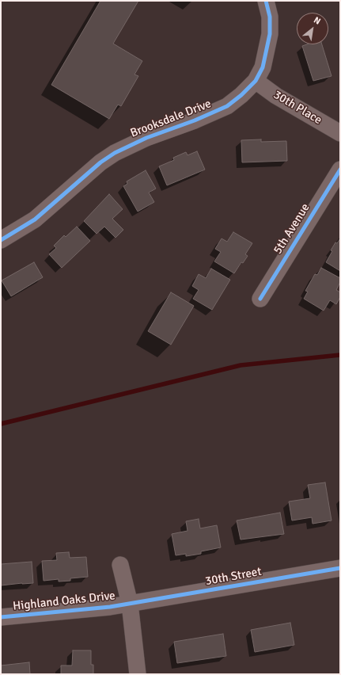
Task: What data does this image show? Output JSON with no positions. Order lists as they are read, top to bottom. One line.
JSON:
{"streets":{"street":["30th Place","Brooksdale Drive","5th Avenue","30th Street","Highland Oaks Drive"]},"crossings":[["30th Place","Brooksdale Drive"],["30th Street","Highland Oaks Drive"]],"north":"top right"}
